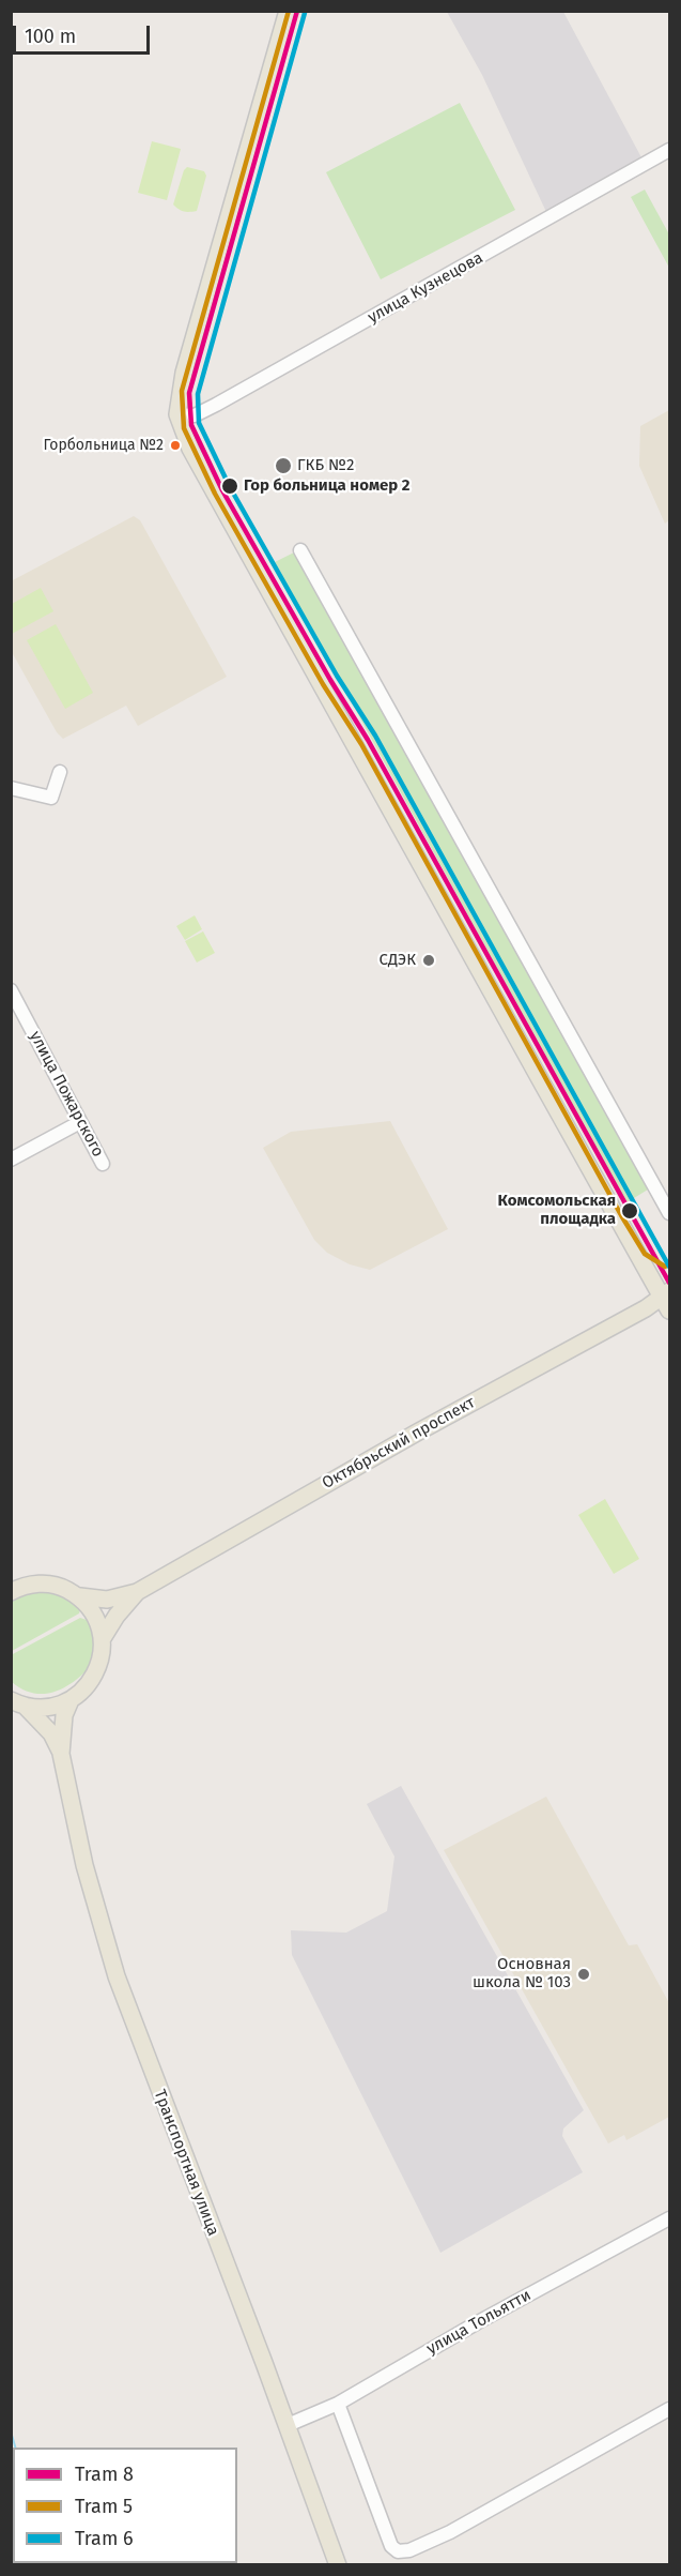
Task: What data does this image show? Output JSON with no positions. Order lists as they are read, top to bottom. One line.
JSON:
{"streets":{"main road":["Октябрьский проспект","Транспортная улица"],"street":["улица Кузнецова","улица Пожарского","улица Тольятти"]},"crossings":[["Транспортная улица","улица Тольятти"]],"places":["Горбольница №2","ГКБ №2","Гор больница номер 2","СДЭК","Комсомольская площадка","Основная школа № 103"],"lines":["tram line 8","tram line 5","tram line 6"],"legend":["Tram 8","Tram 5","Tram 6"],"scale_bar":"100 m"}
